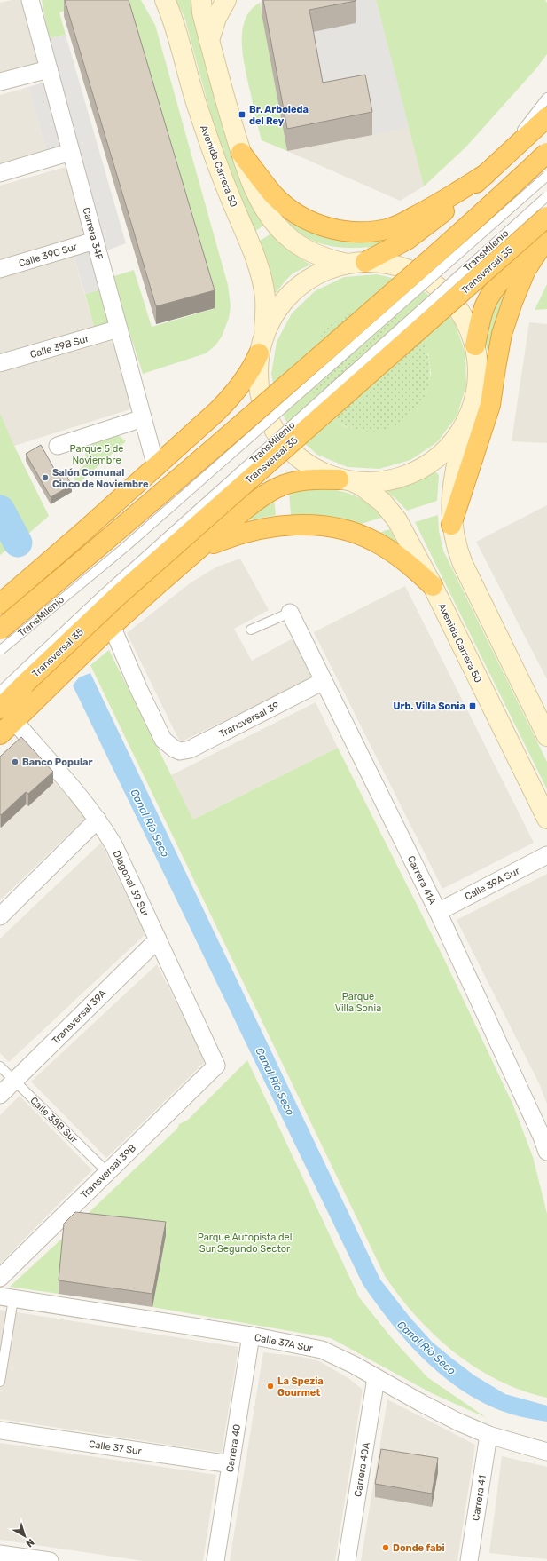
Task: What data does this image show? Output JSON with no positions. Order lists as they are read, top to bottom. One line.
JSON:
{"streets":{"highway":["Transversal 35"],"main road":["Avenida Carrera 50"],"street":["Carrera 34F","Calle 39C Sur","Calle 39B Sur","Transversal 39","Carrera 41A","Diagonal 39 Sur","Calle 39A Sur","Transversal 39A","Transversal 39B","Calle 37A Sur","Calle 37 Sur","Carrera 40","Carrera 40A","Carrera 41"],"lane":["TransMilenio","Calle 38B Sur"]},"crossings":[["Carrera 34F","Calle 39C Sur"],["Carrera 34F","Calle 39B Sur"],["TransMilenio","Transversal 35"],["Transversal 39","Carrera 41A"],["Carrera 41A","Calle 39A Sur"],["Diagonal 39 Sur","Transversal 39A"],["Diagonal 39 Sur","Transversal 39B"],["Transversal 39A","Calle 38B Sur"],["Calle 38B Sur","Transversal 39B"],["Calle 37A Sur","Carrera 40"],["Calle 37A Sur","Carrera 40A"],["Calle 37A Sur","Carrera 41"],["Calle 37 Sur","Carrera 40"]],"water":["Canal Río Seco"],"parks":["Parque 5 de Noviembre","Parque Villa Sonia","Parque Autopista del Sur Segundo Sector"],"places":{"transit":["Br. Arboleda del Rey","Urb. Villa Sonia"],"other":["Salón Comunal Cinco de Noviembre","Banco Popular","La Spezia Gourmet","Donde fabi"]},"north":"bottom right"}
